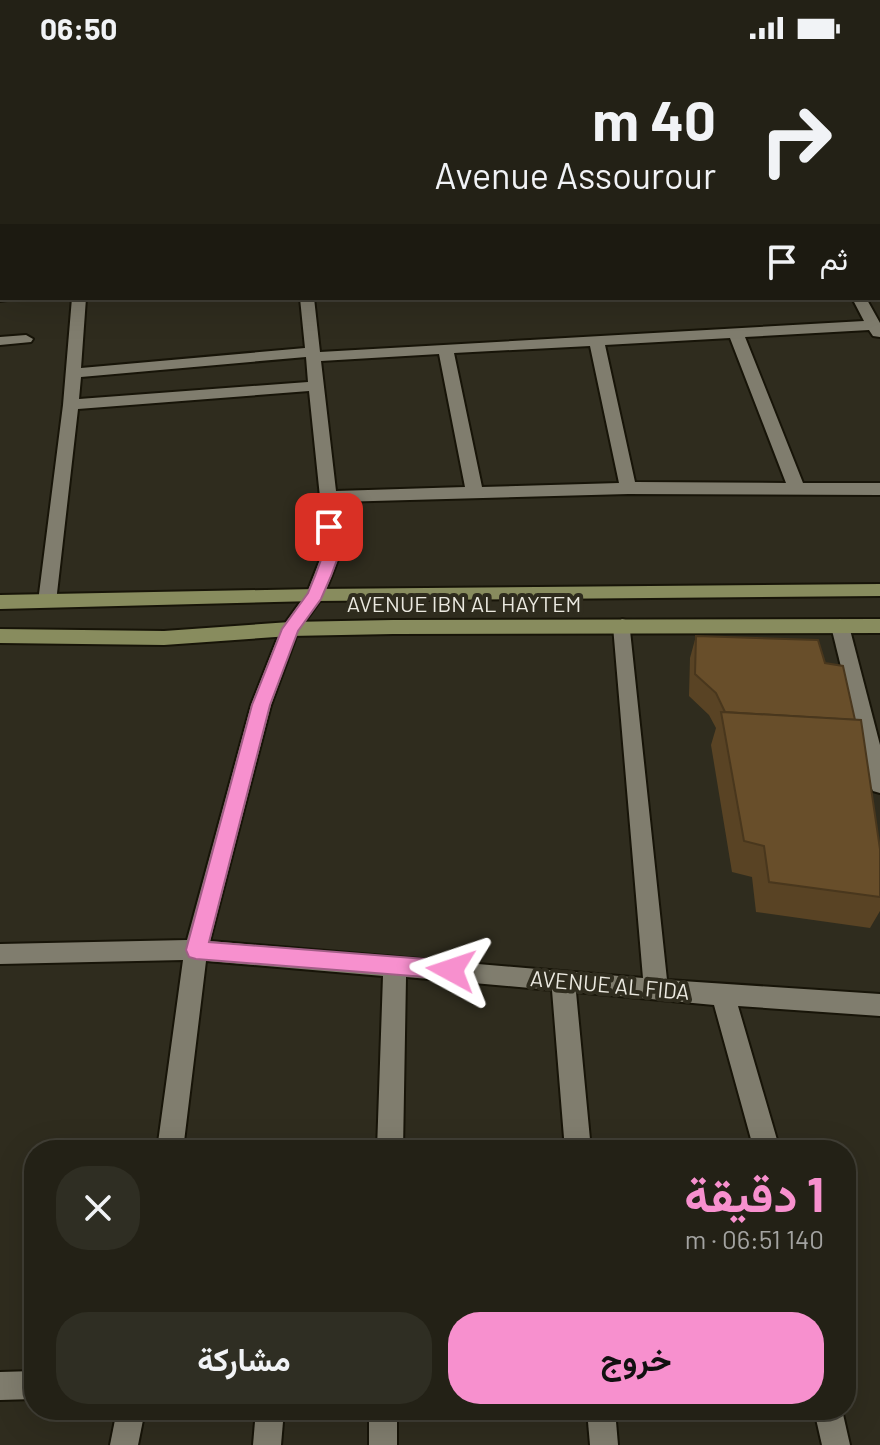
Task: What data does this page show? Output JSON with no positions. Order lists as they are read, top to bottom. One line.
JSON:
{"streets":{"street":["AVENUE IBN AL HAYTEM","AVENUE AL FIDA"]},"page":{"status":"06:50","turn":["40 m","Avenue Assourour"],"then":"ثم","heading":["1 دقيقة","140 m · 06:51"],"buttons":["خروج","مشاركة"]}}
